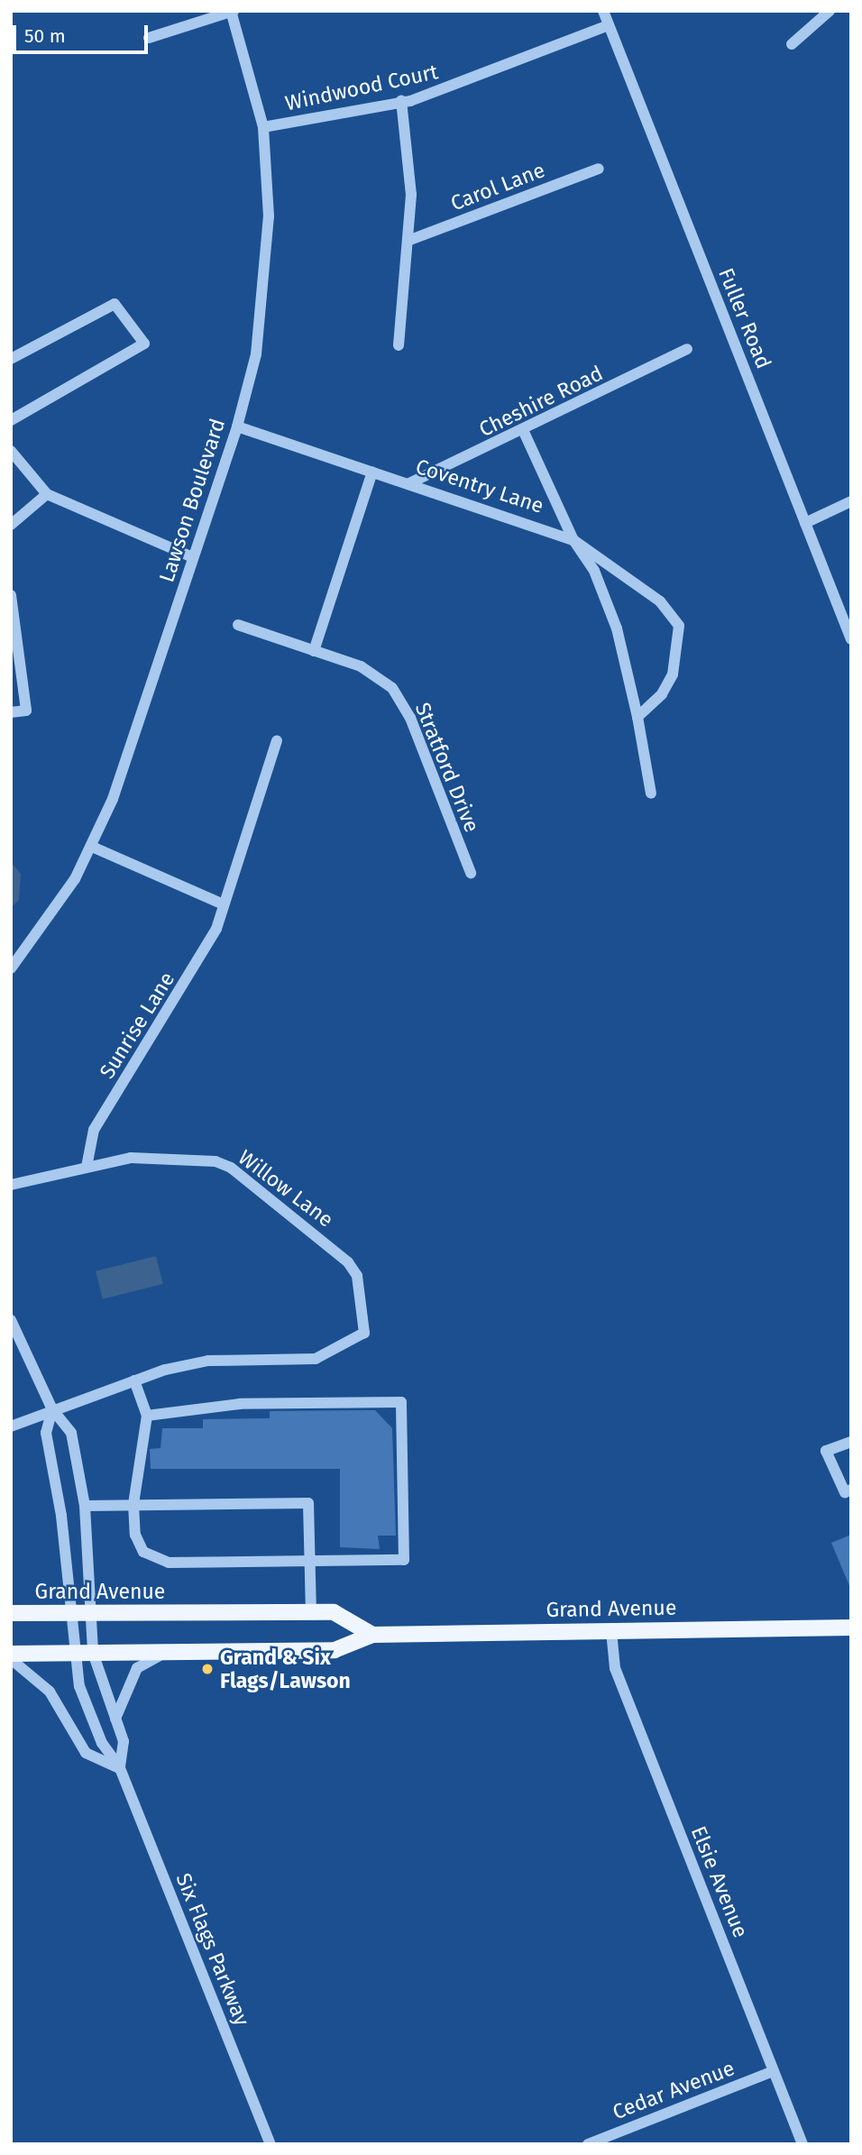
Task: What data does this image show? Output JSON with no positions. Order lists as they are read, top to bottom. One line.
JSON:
{"streets":{"main road":["Grand Avenue"],"street":["Windwood Court","Carol Lane","Fuller Road","Cheshire Road","Coventry Lane","Lawson Boulevard","Stratford Drive","Sunrise Lane","Willow Lane","Elsie Avenue","Six Flags Parkway","Cedar Avenue"]},"crossings":[["Windwood Court","Fuller Road"],["Windwood Court","Lawson Boulevard"],["Cheshire Road","Coventry Lane"],["Sunrise Lane","Willow Lane"],["Grand Avenue","Elsie Avenue"],["Grand Avenue","Six Flags Parkway"],["Elsie Avenue","Cedar Avenue"]],"places":["Grand & Six Flags/Lawson"],"scale_bar":"50 m"}
